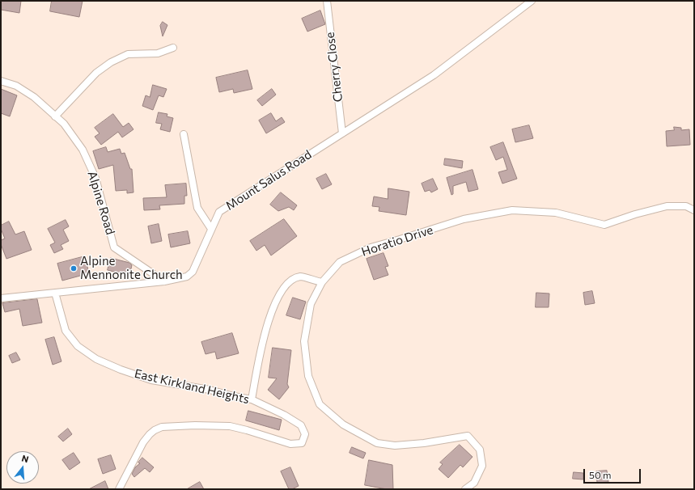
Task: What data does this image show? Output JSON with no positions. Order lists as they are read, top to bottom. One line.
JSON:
{"streets":{"street":["Cherry Close","Mount Salus Road","Alpine Road","Horatio Drive","East Kirkland Heights"]},"crossings":[["Cherry Close","Mount Salus Road"],["Mount Salus Road","Alpine Road"],["Mount Salus Road","East Kirkland Heights"]],"places":["Alpine Mennonite Church"],"scale_bar":"50 m","north":"top"}
